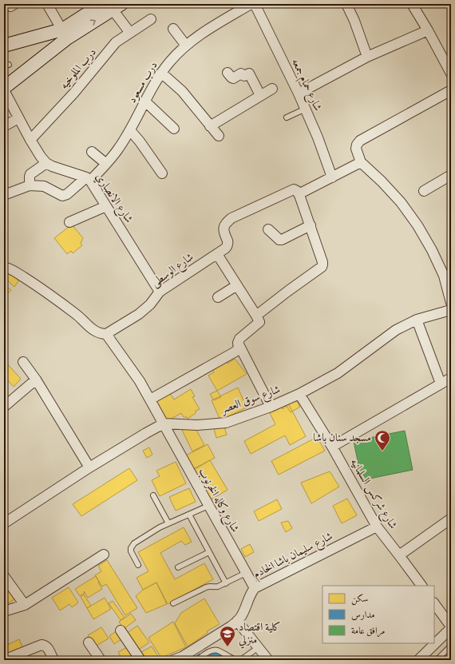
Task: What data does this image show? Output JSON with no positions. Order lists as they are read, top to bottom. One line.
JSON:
{"streets":{"street":["درب الملوخيه","درب مسعود","شارع حمام جمعه","شارع الانصاري","شارع الوسطى","شارع سوق العصر","شارع شركس السلمانيه","شارع وكاله الخرنوب","شارع سليمان باشا الخادم"]},"crossings":[["درب الملوخيه","شارع الانصاري"],["درب مسعود","شارع الانصاري"],["شارع الانصاري","شارع الوسطى"],["شارع الوسطى","شارع وكاله الخرنوب"],["شارع سوق العصر","شارع شركس السلمانيه"],["شارع سوق العصر","شارع وكاله الخرنوب"],["شارع شركس السلمانيه","شارع سليمان باشا الخادم"],["شارع وكاله الخرنوب","شارع سليمان باشا الخادم"]],"places":{"mosque":["مسجد سنان باشا"],"school or university":["كلية اقتصاد منزلي"]},"legend":["سكن","مدارس","مرافق عامة"]}
